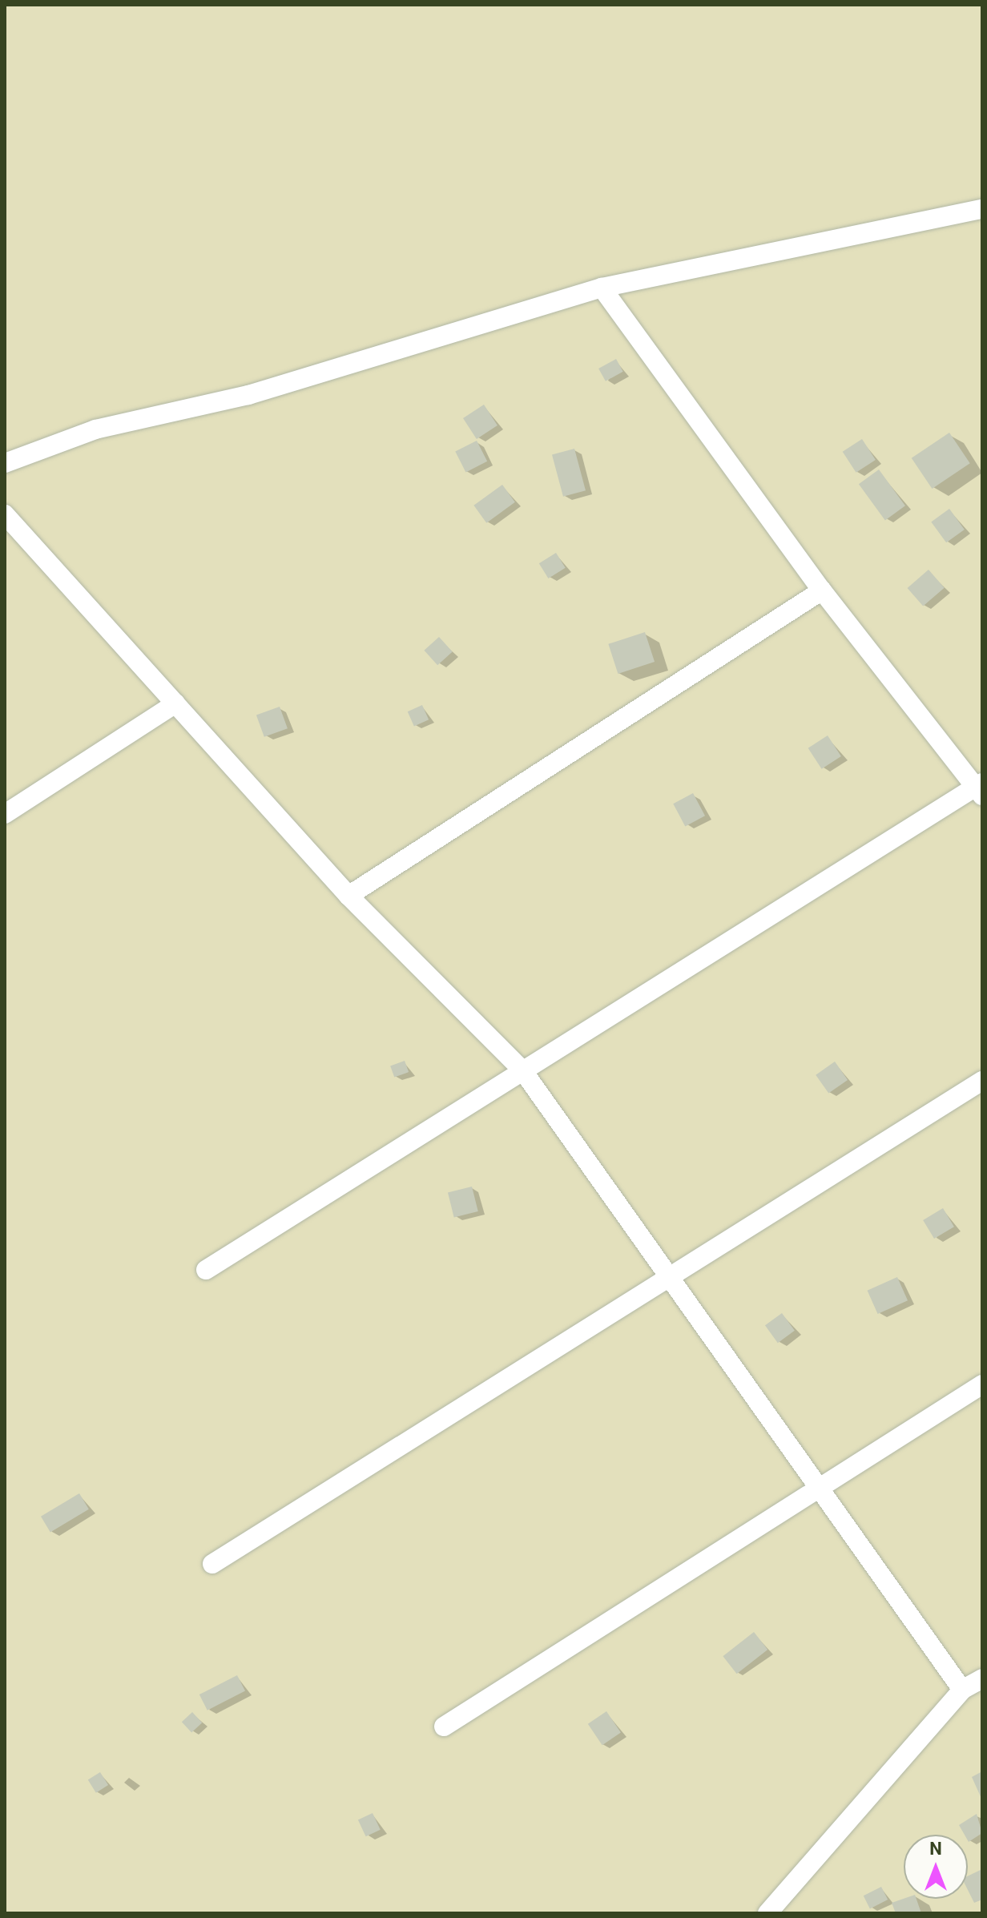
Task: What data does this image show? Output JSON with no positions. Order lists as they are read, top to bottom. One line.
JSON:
{"north":"top"}
